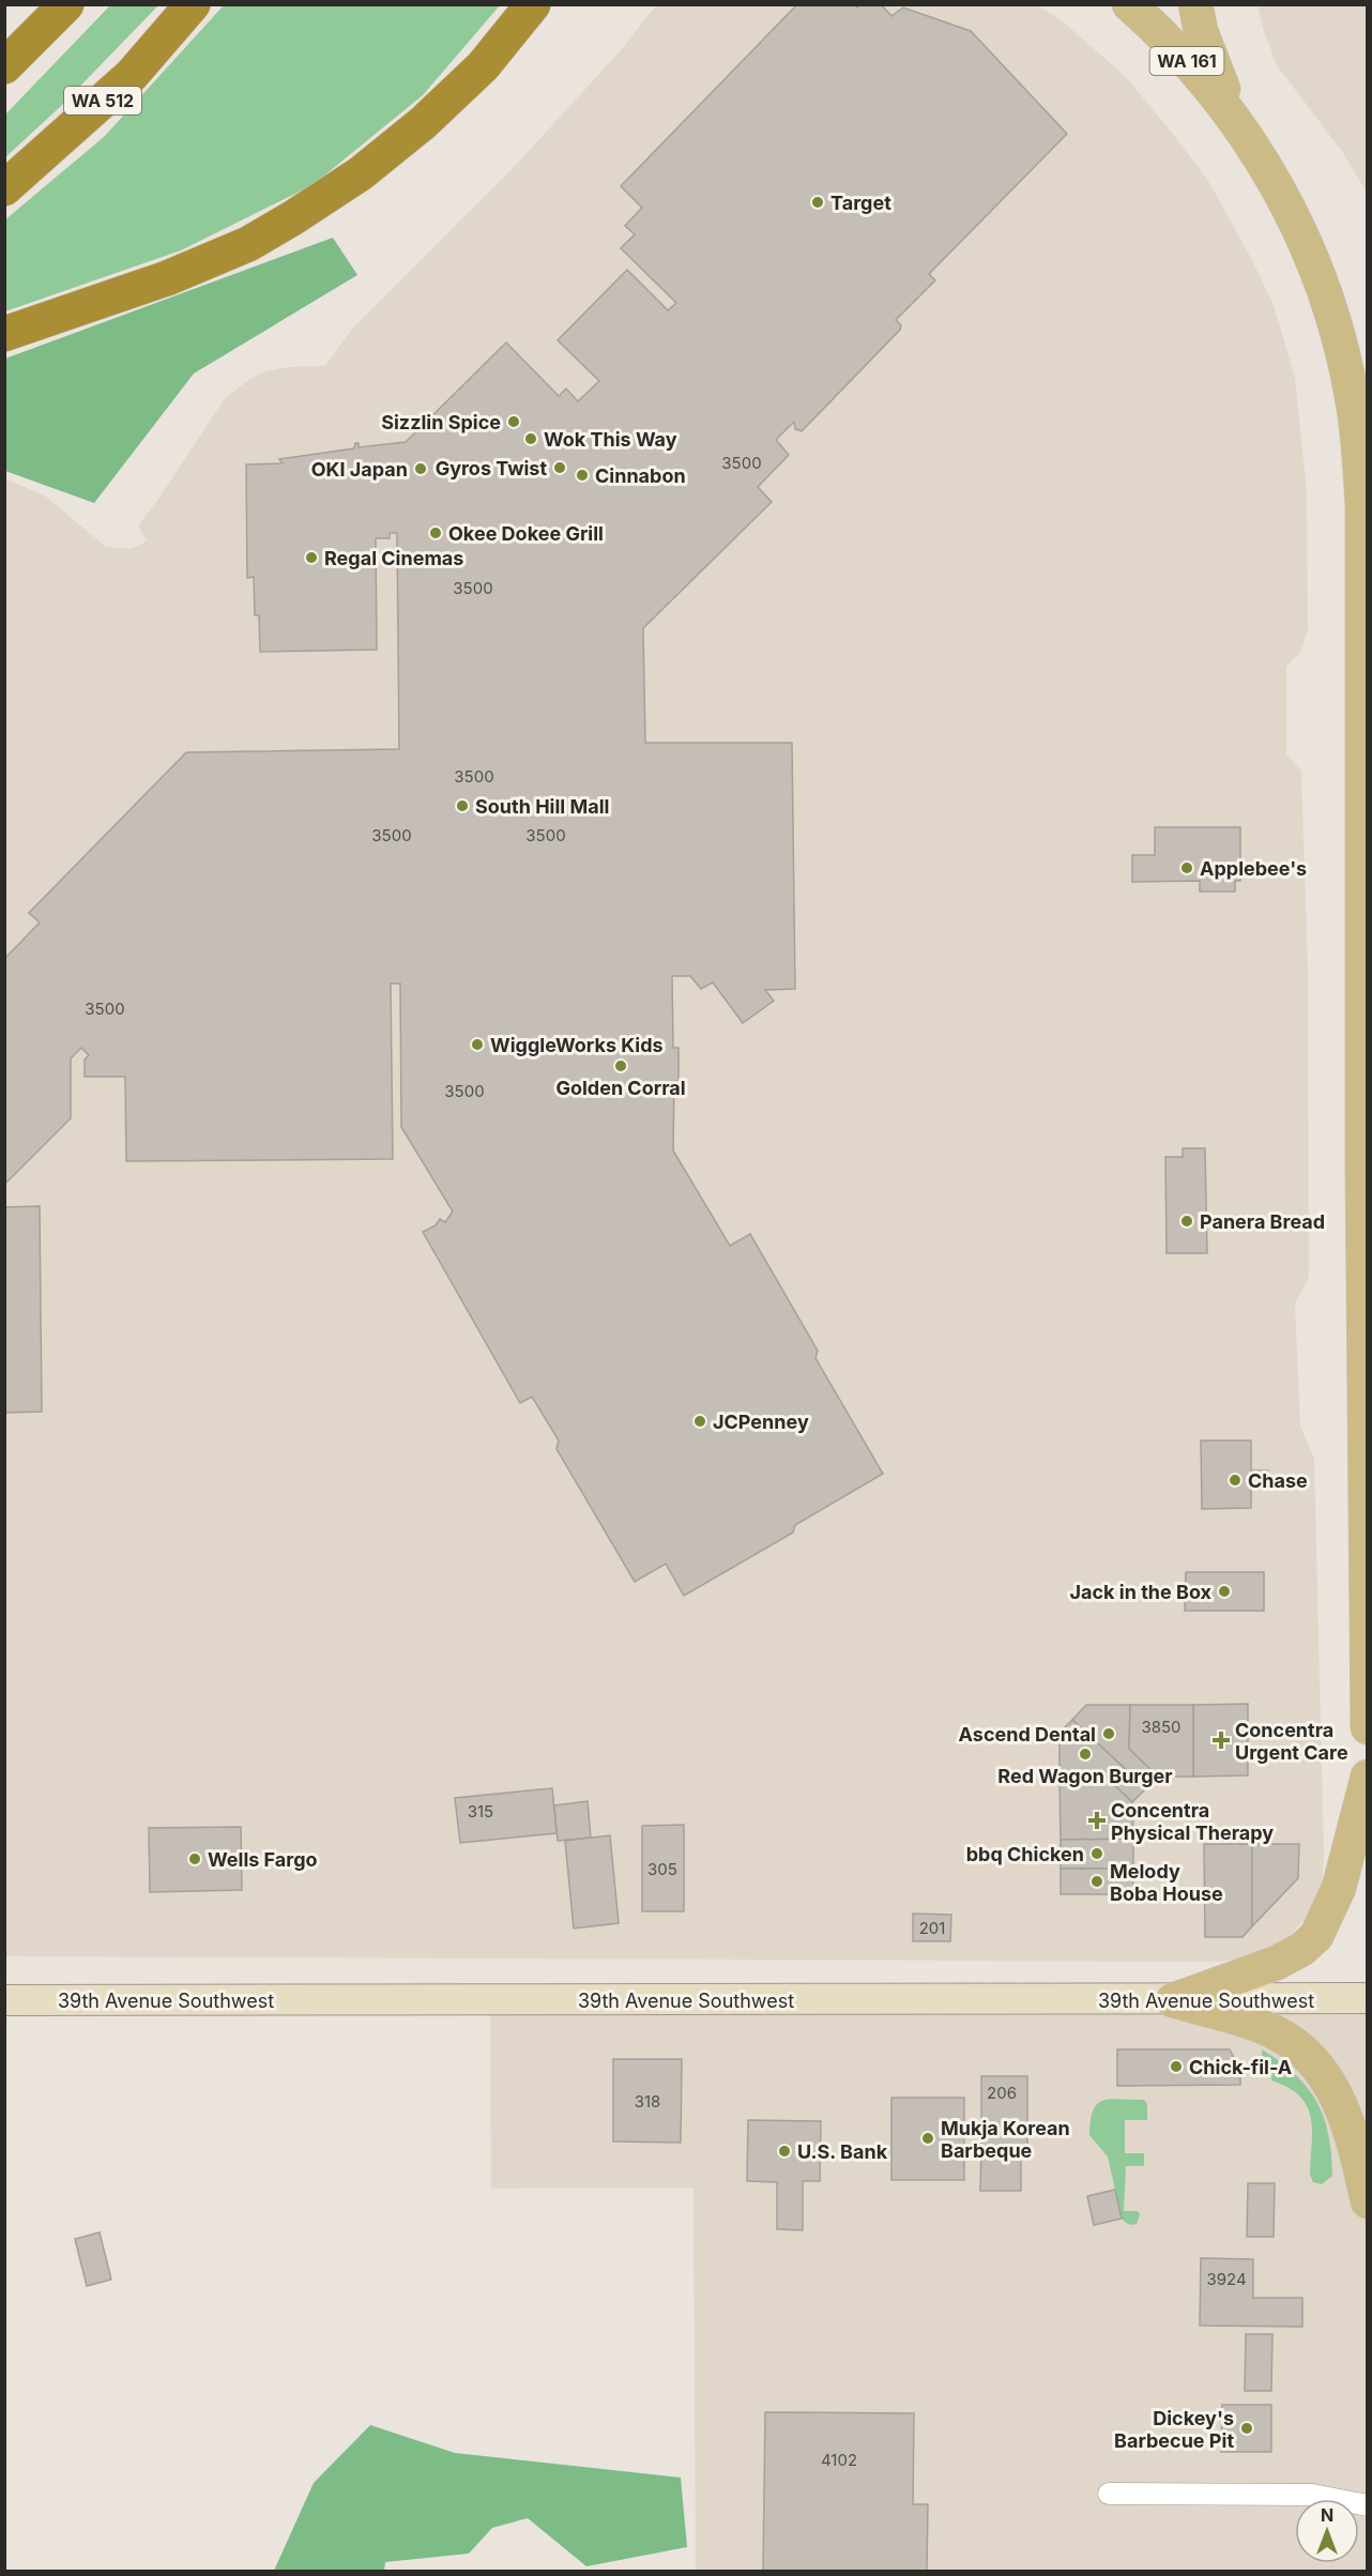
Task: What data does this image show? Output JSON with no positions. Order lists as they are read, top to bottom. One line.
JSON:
{"streets":{"highway":["WA 512"],"main road":["WA 161","39th Avenue Southwest"]},"places":{"other":["Target","Sizzlin Spice","Wok This Way","Gyros Twist","OKI Japan","Cinnabon","Okee Dokee Grill","Regal Cinemas","South Hill Mall","Applebee's","WiggleWorks Kids","Golden Corral","Panera Bread","JCPenney","Chase","Jack in the Box","Ascend Dental","Red Wagon Burger","bbq Chicken","Wells Fargo","Melody Boba House","Chick-fil-A","Mukja Korean Barbeque","U.S. Bank","Dickey's Barbecue Pit"],"health":["Concentra Urgent Care","Concentra Physical Therapy"]},"house_numbers":["3500","3500","3500","3500","3500","3500","3500","3850","315","305","201","206","318","3924","4102"],"north":"top"}
